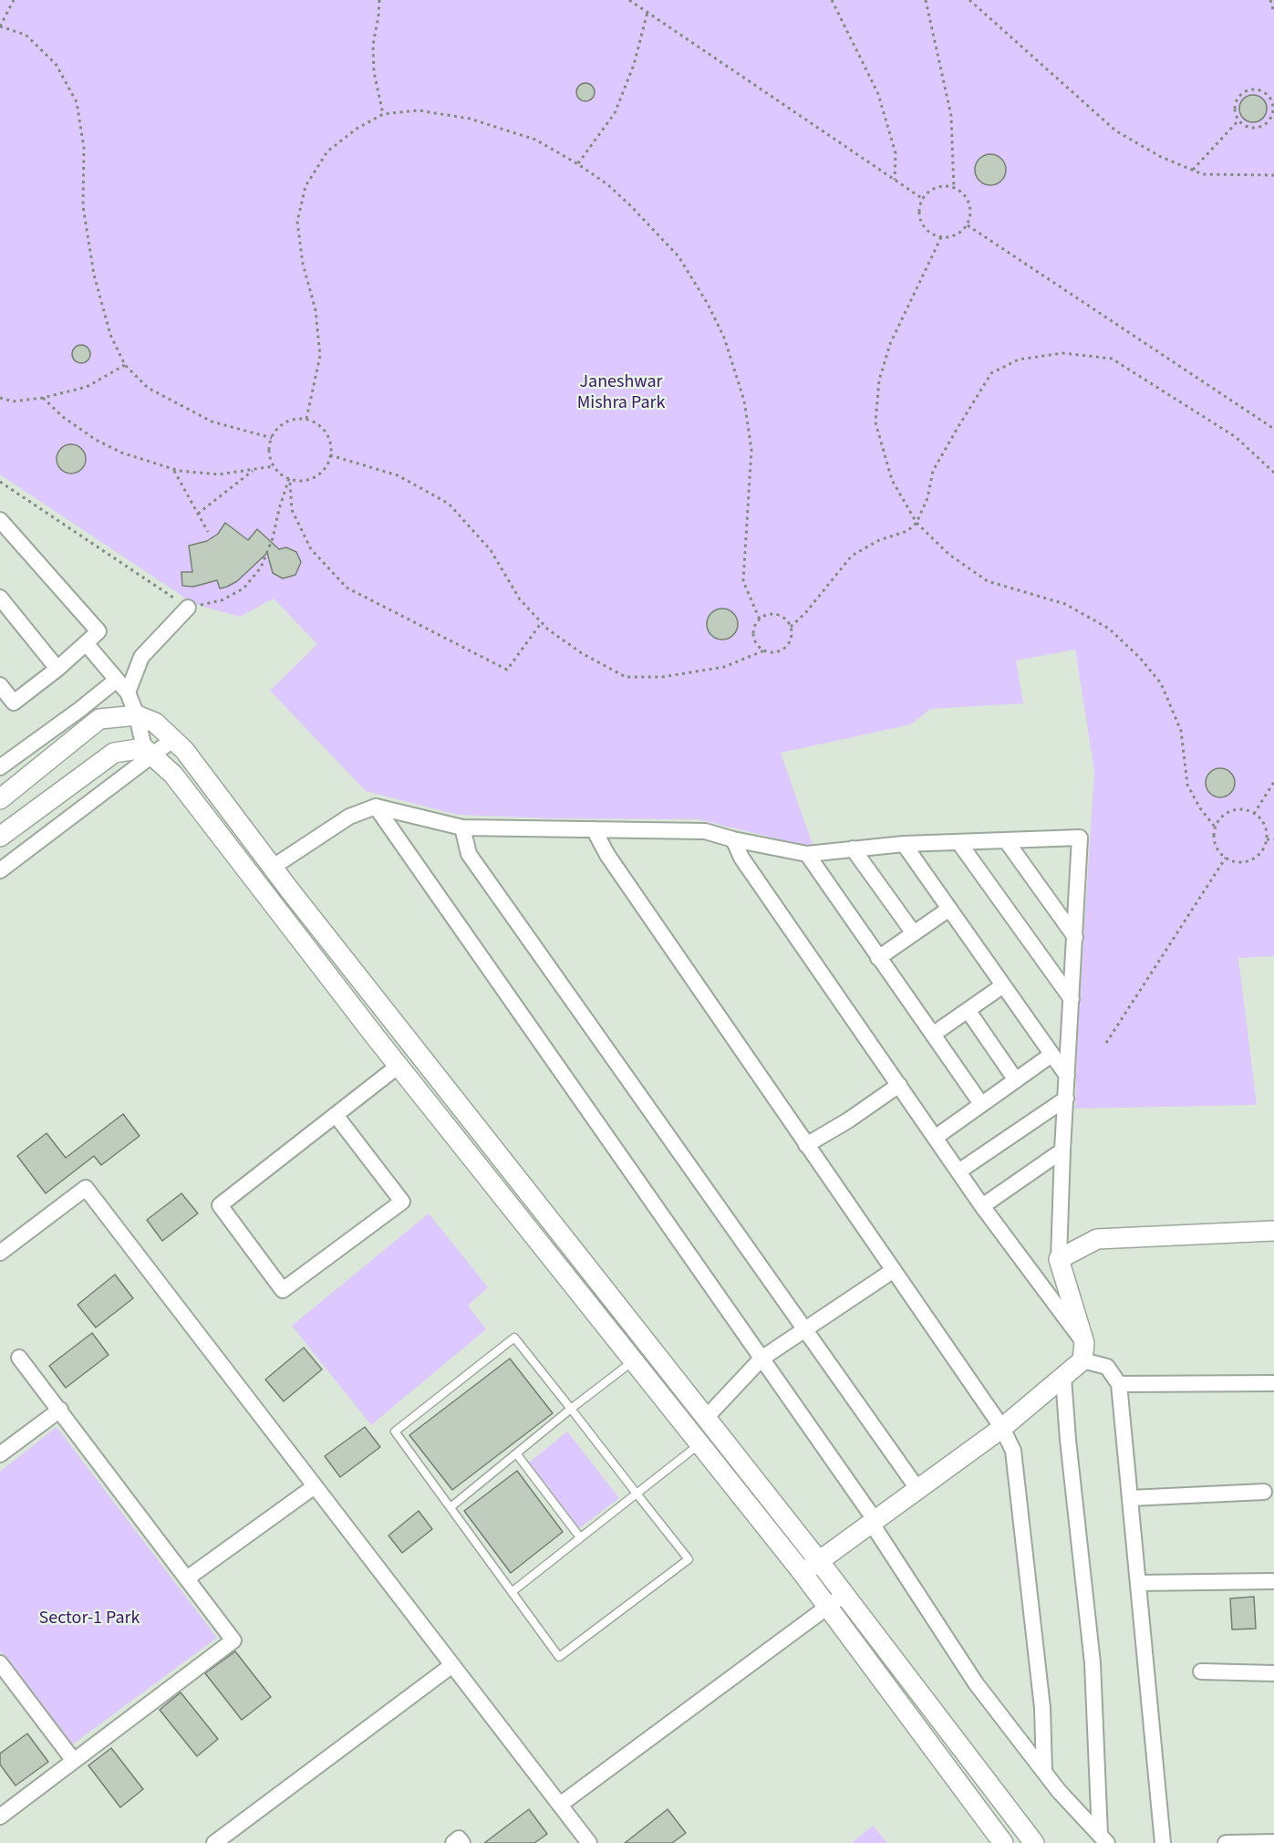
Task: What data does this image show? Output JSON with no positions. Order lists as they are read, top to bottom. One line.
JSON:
{"parks":["Janeshwar Mishra Park","Sector-1 Park"]}
